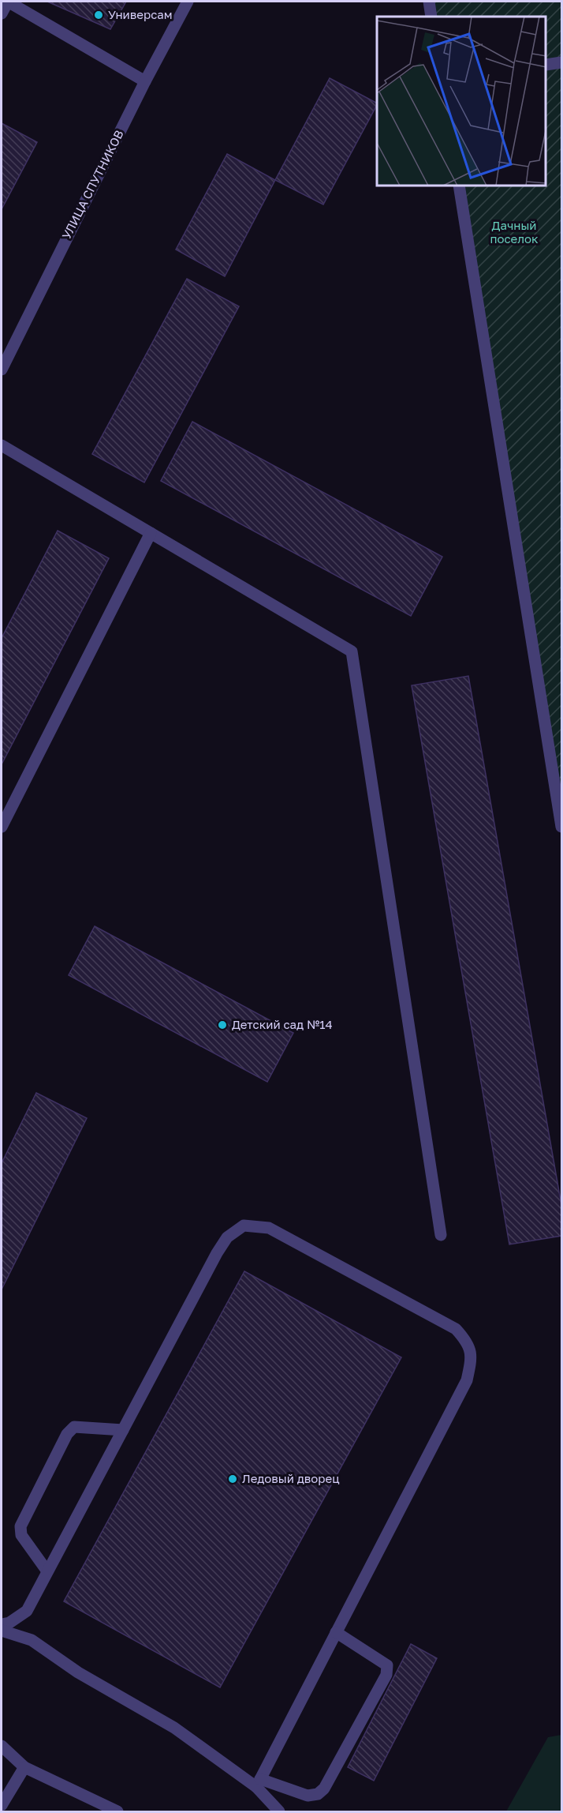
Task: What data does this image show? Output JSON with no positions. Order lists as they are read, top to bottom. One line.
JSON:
{"streets":{"street":["УЛИЦА СПУТНИКОВ"]},"parks":["Дачный поселок"],"places":["Универсам","Детский сад №14","Ледовый дворец"]}
